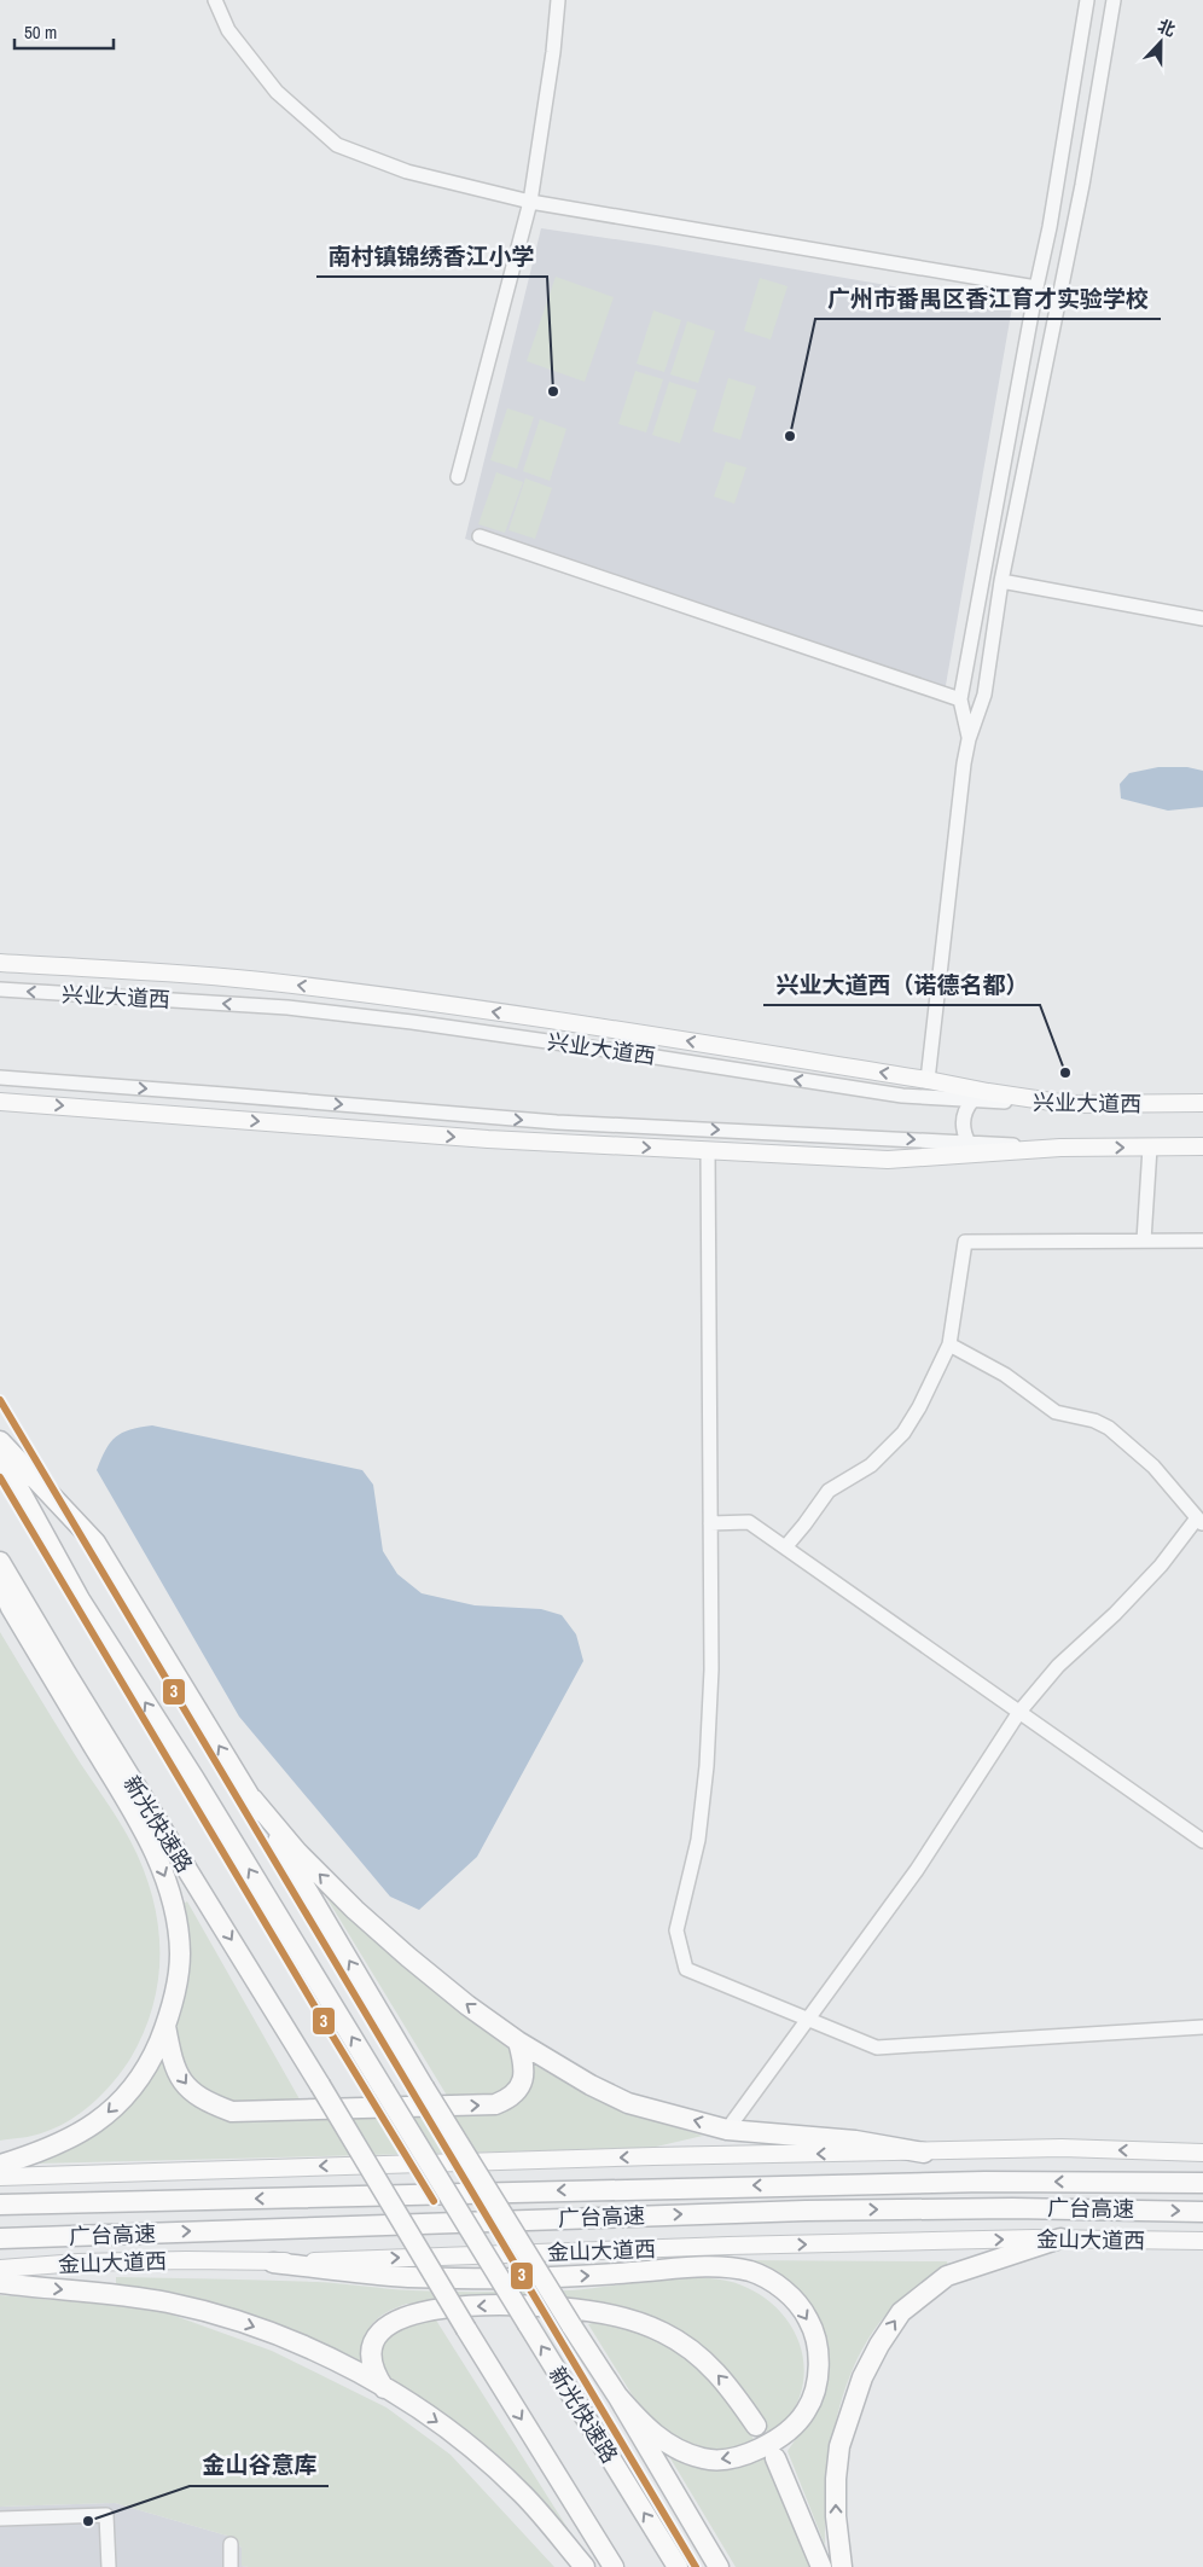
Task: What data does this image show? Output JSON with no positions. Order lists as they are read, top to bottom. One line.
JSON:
{"streets":{"highway":["新光快速路","广台高速"],"main road":["兴业大道西","金山大道西"]},"places":["南村镇锦绣香江小学","广州市番禺区香江育才实验学校","兴业大道西（诺德名都）","金山谷意库"],"lines":["transit line 3"],"scale_bar":"50 m","north":"top"}
